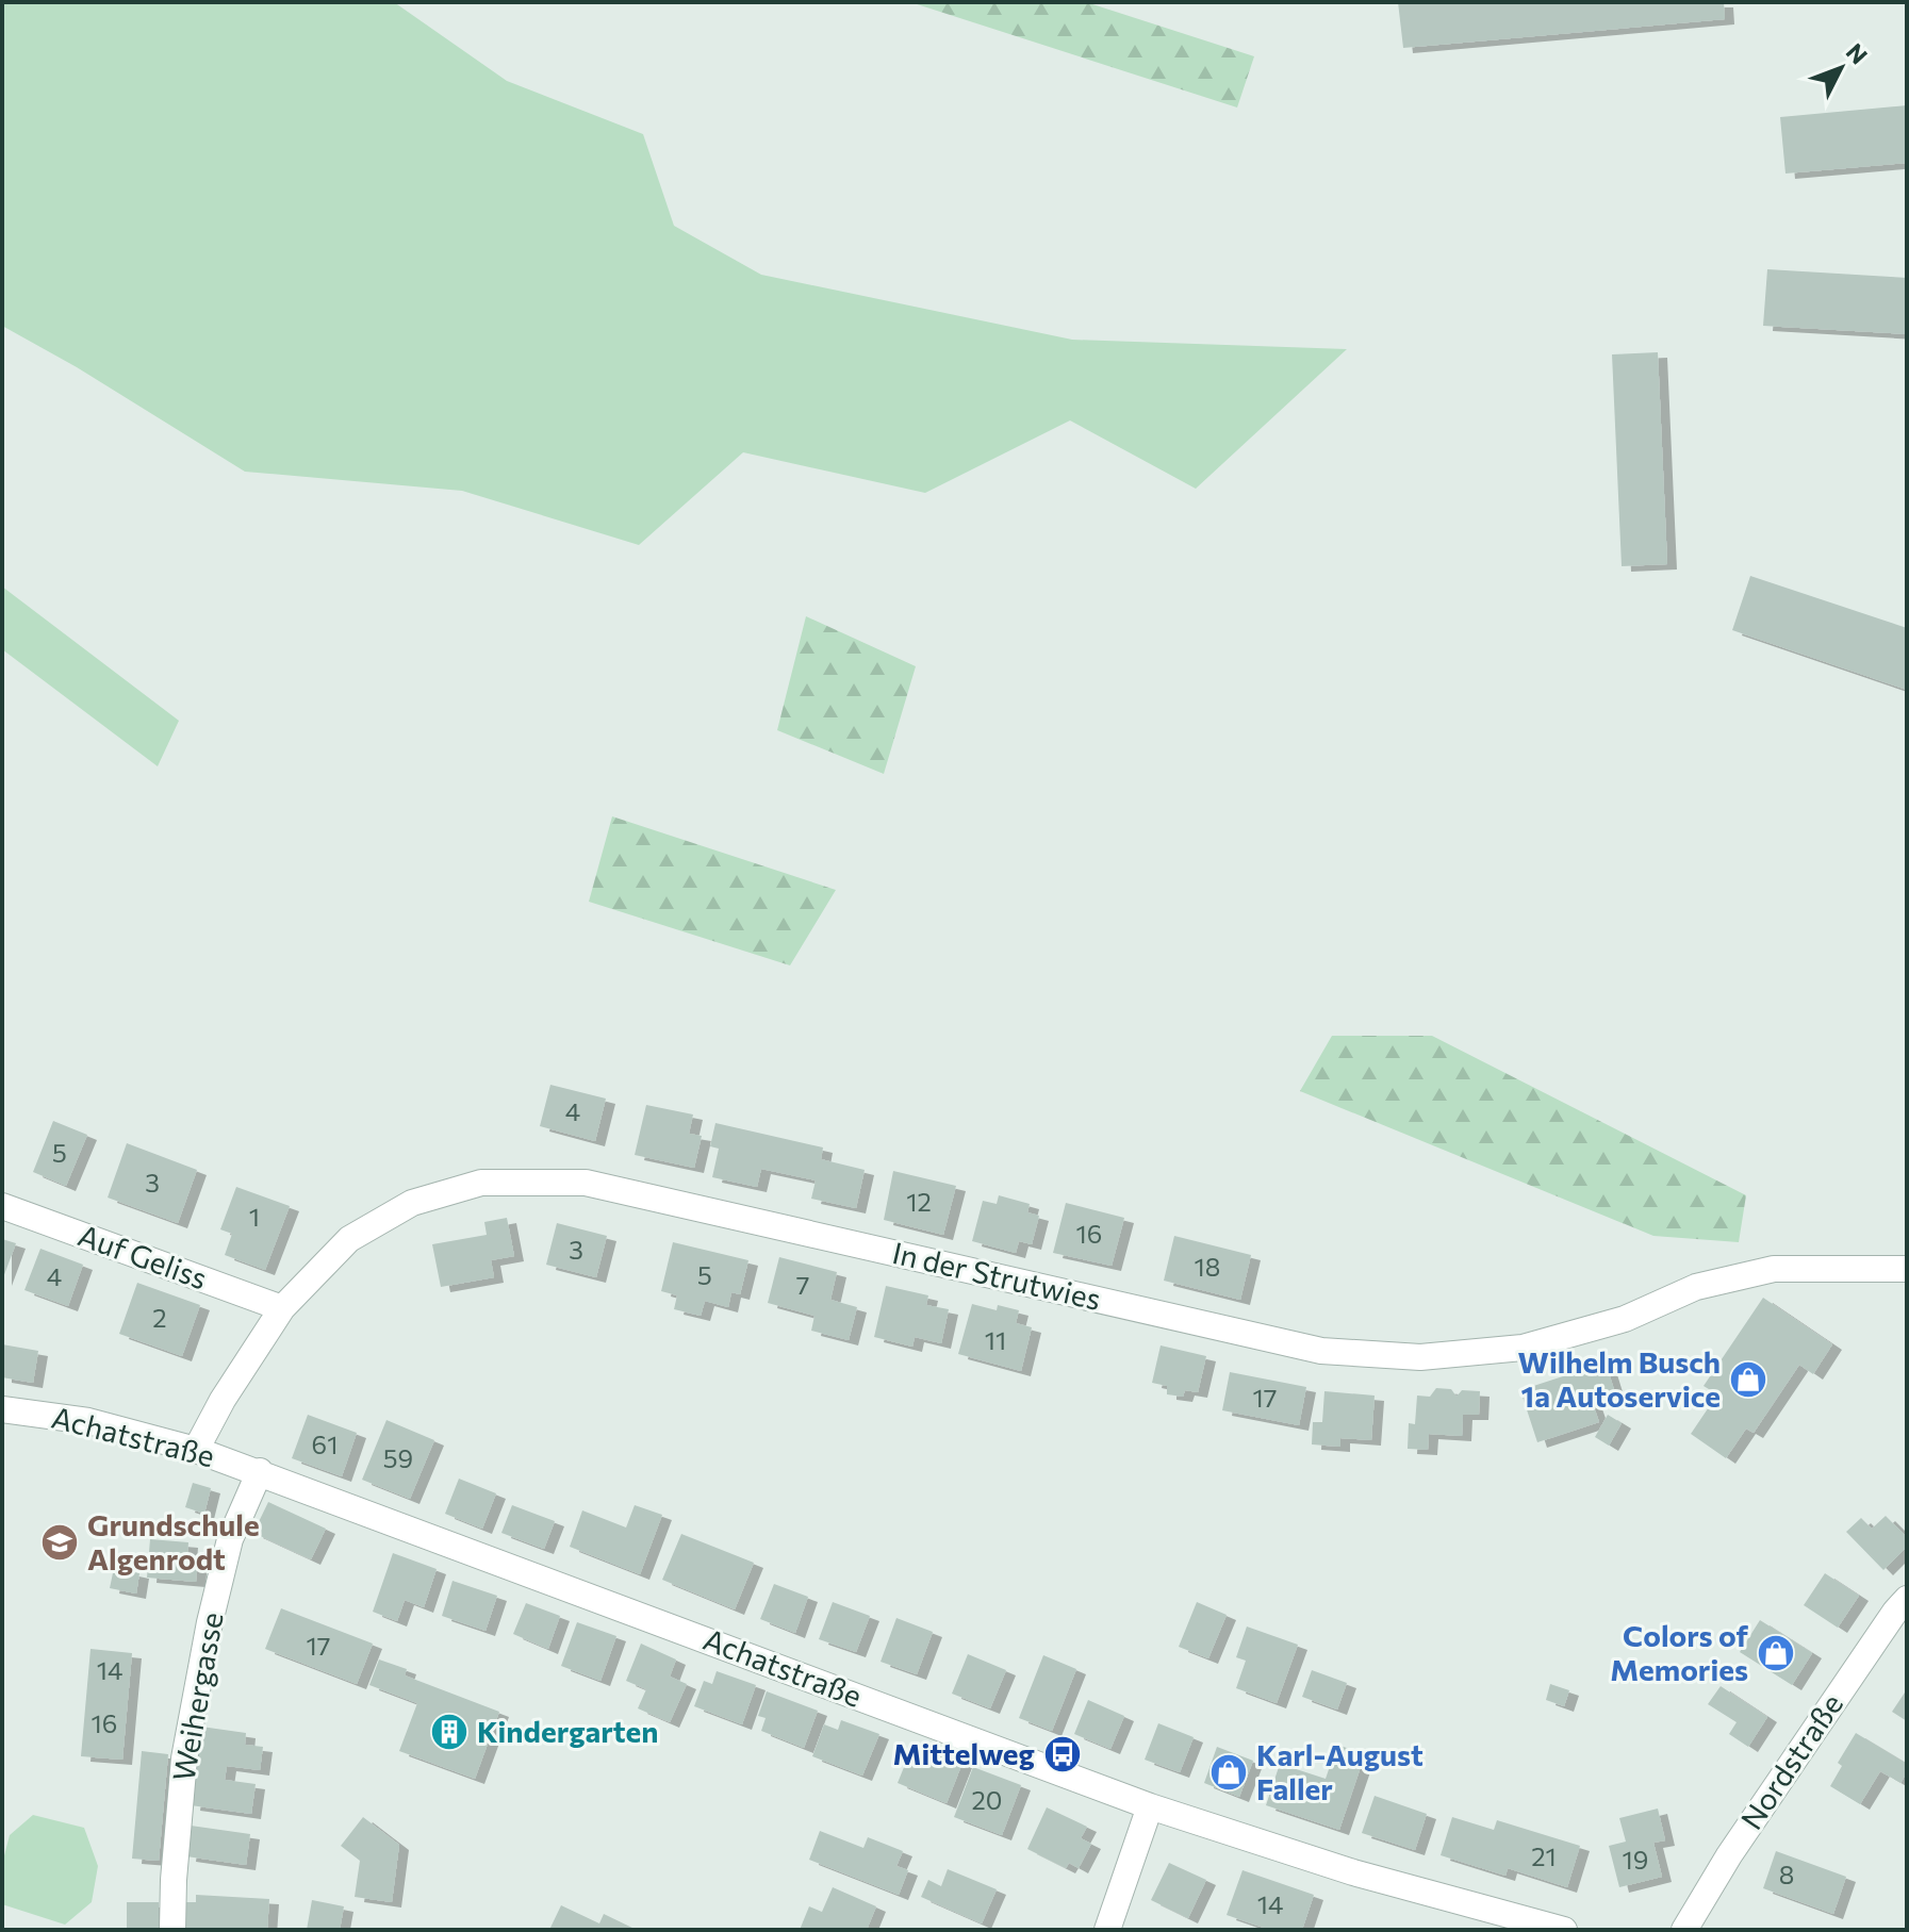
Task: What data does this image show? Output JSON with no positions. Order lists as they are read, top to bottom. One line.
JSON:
{"streets":{"street":["Auf Geliss","In der Strutwies","Achatstraße","Weihergasse","Nordstraße"]},"crossings":[["Auf Geliss","In der Strutwies"],["In der Strutwies","Achatstraße"],["Achatstraße","Weihergasse"]],"places":{"shop":["Wilhelm Busch 1a Autoservice","Colors of Memories","Karl-August Faller"],"school or university":["Grundschule Algenrodt"],"building":["Kindergarten"],"bus stop":["Mittelweg"]},"house_numbers":["4","5","3","12","1","16","3","18","5","4","7","2","11","17","61","59","17","14","16","20","21","19","8","14"],"north":"top right"}
